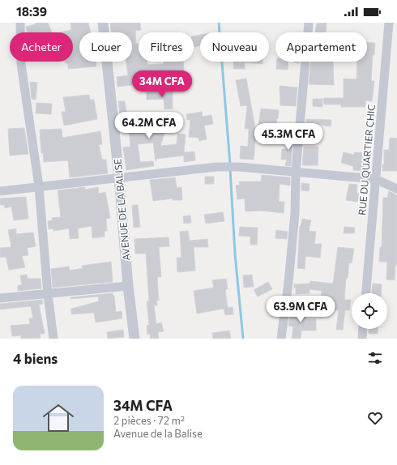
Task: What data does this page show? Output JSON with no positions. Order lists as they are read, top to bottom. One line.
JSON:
{"streets":{"street":["RUE DU QUARTIER CHIC","AVENUE DE LA BALISE"]},"page":{"status":"18:39","chip":["Acheter","Louer","Filtres","Nouveau","Appartement"],"price":["34M CFA","64.2M CFA","45.3M CFA","63.9M CFA"],"heading":"4 biens","list":[{"name":"34M CFA","note":"2 pièces · 72 m² · Avenue de la Balise"}]}}
